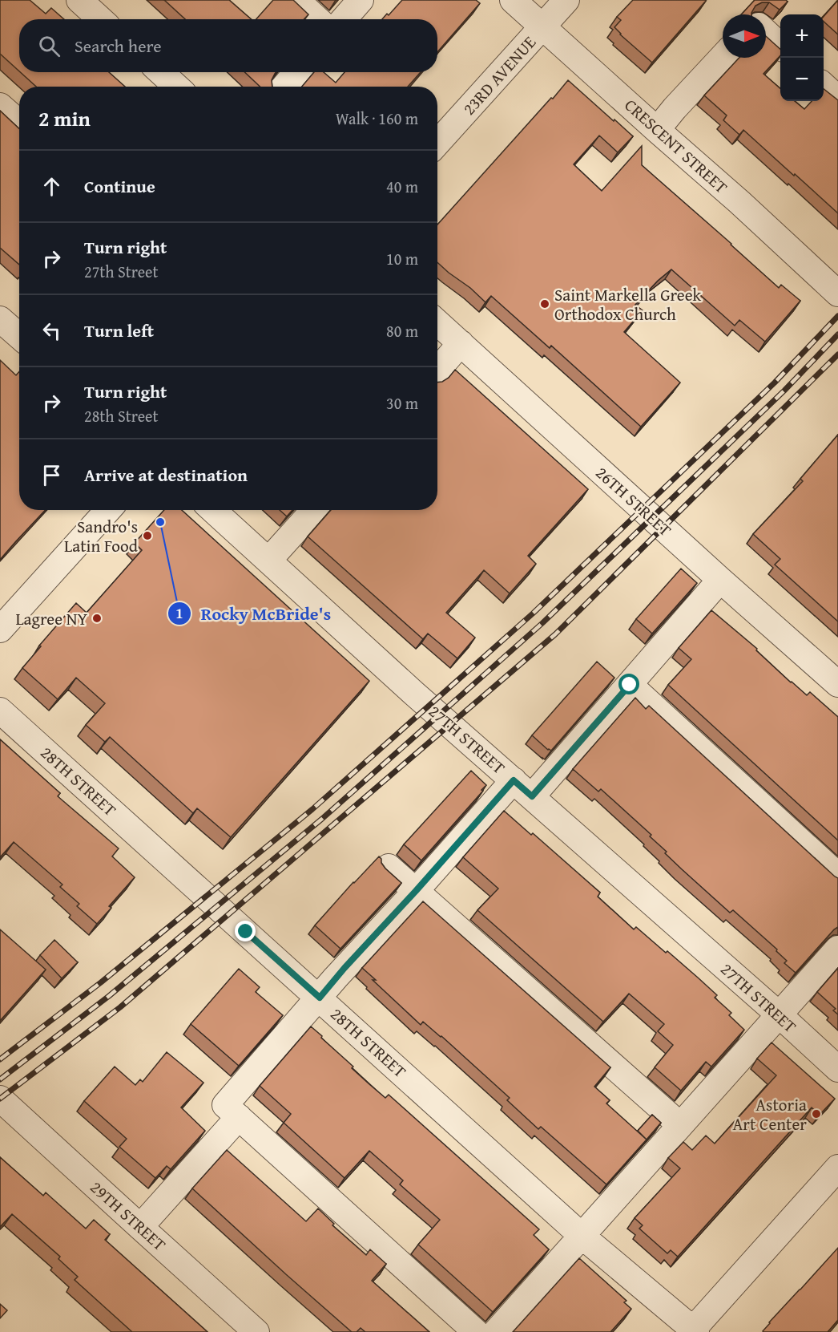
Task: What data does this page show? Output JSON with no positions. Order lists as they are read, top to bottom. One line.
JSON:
{"streets":{"street":["23RD AVENUE","CRESCENT STREET","26TH STREET","27TH STREET","28TH STREET","29TH STREET"]},"crossings":[["23RD AVENUE","CRESCENT STREET"]],"places":["Saint Markella Greek Orthodox Church","Rocky McBride's","Sandro's Latin Food","Lagree NY","Astoria Art Center"],"north":"right","page":{"map_buttons":["+","−"],"search":"Search here","heading":["2 min","Walk · 160 m"],"list":[["Continue","40 m"],["Turn right","27th Street","10 m"],["Turn left","80 m"],["Turn right","28th Street","30 m"],"Arrive at destination"]}}
